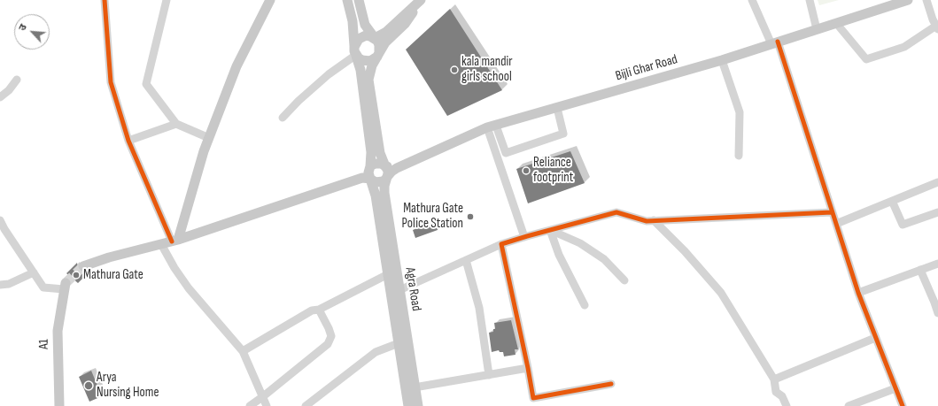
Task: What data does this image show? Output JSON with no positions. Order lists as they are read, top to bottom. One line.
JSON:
{"streets":{"main road":["Bijli Ghar Road","Agra Road","A1"]},"crossings":[["Bijli Ghar Road","Agra Road"]],"places":["kala mandir girls school","Reliance footprint","Mathura Gate Police Station","Mathura Gate","Arya Nursing Home"],"north":"top left"}
